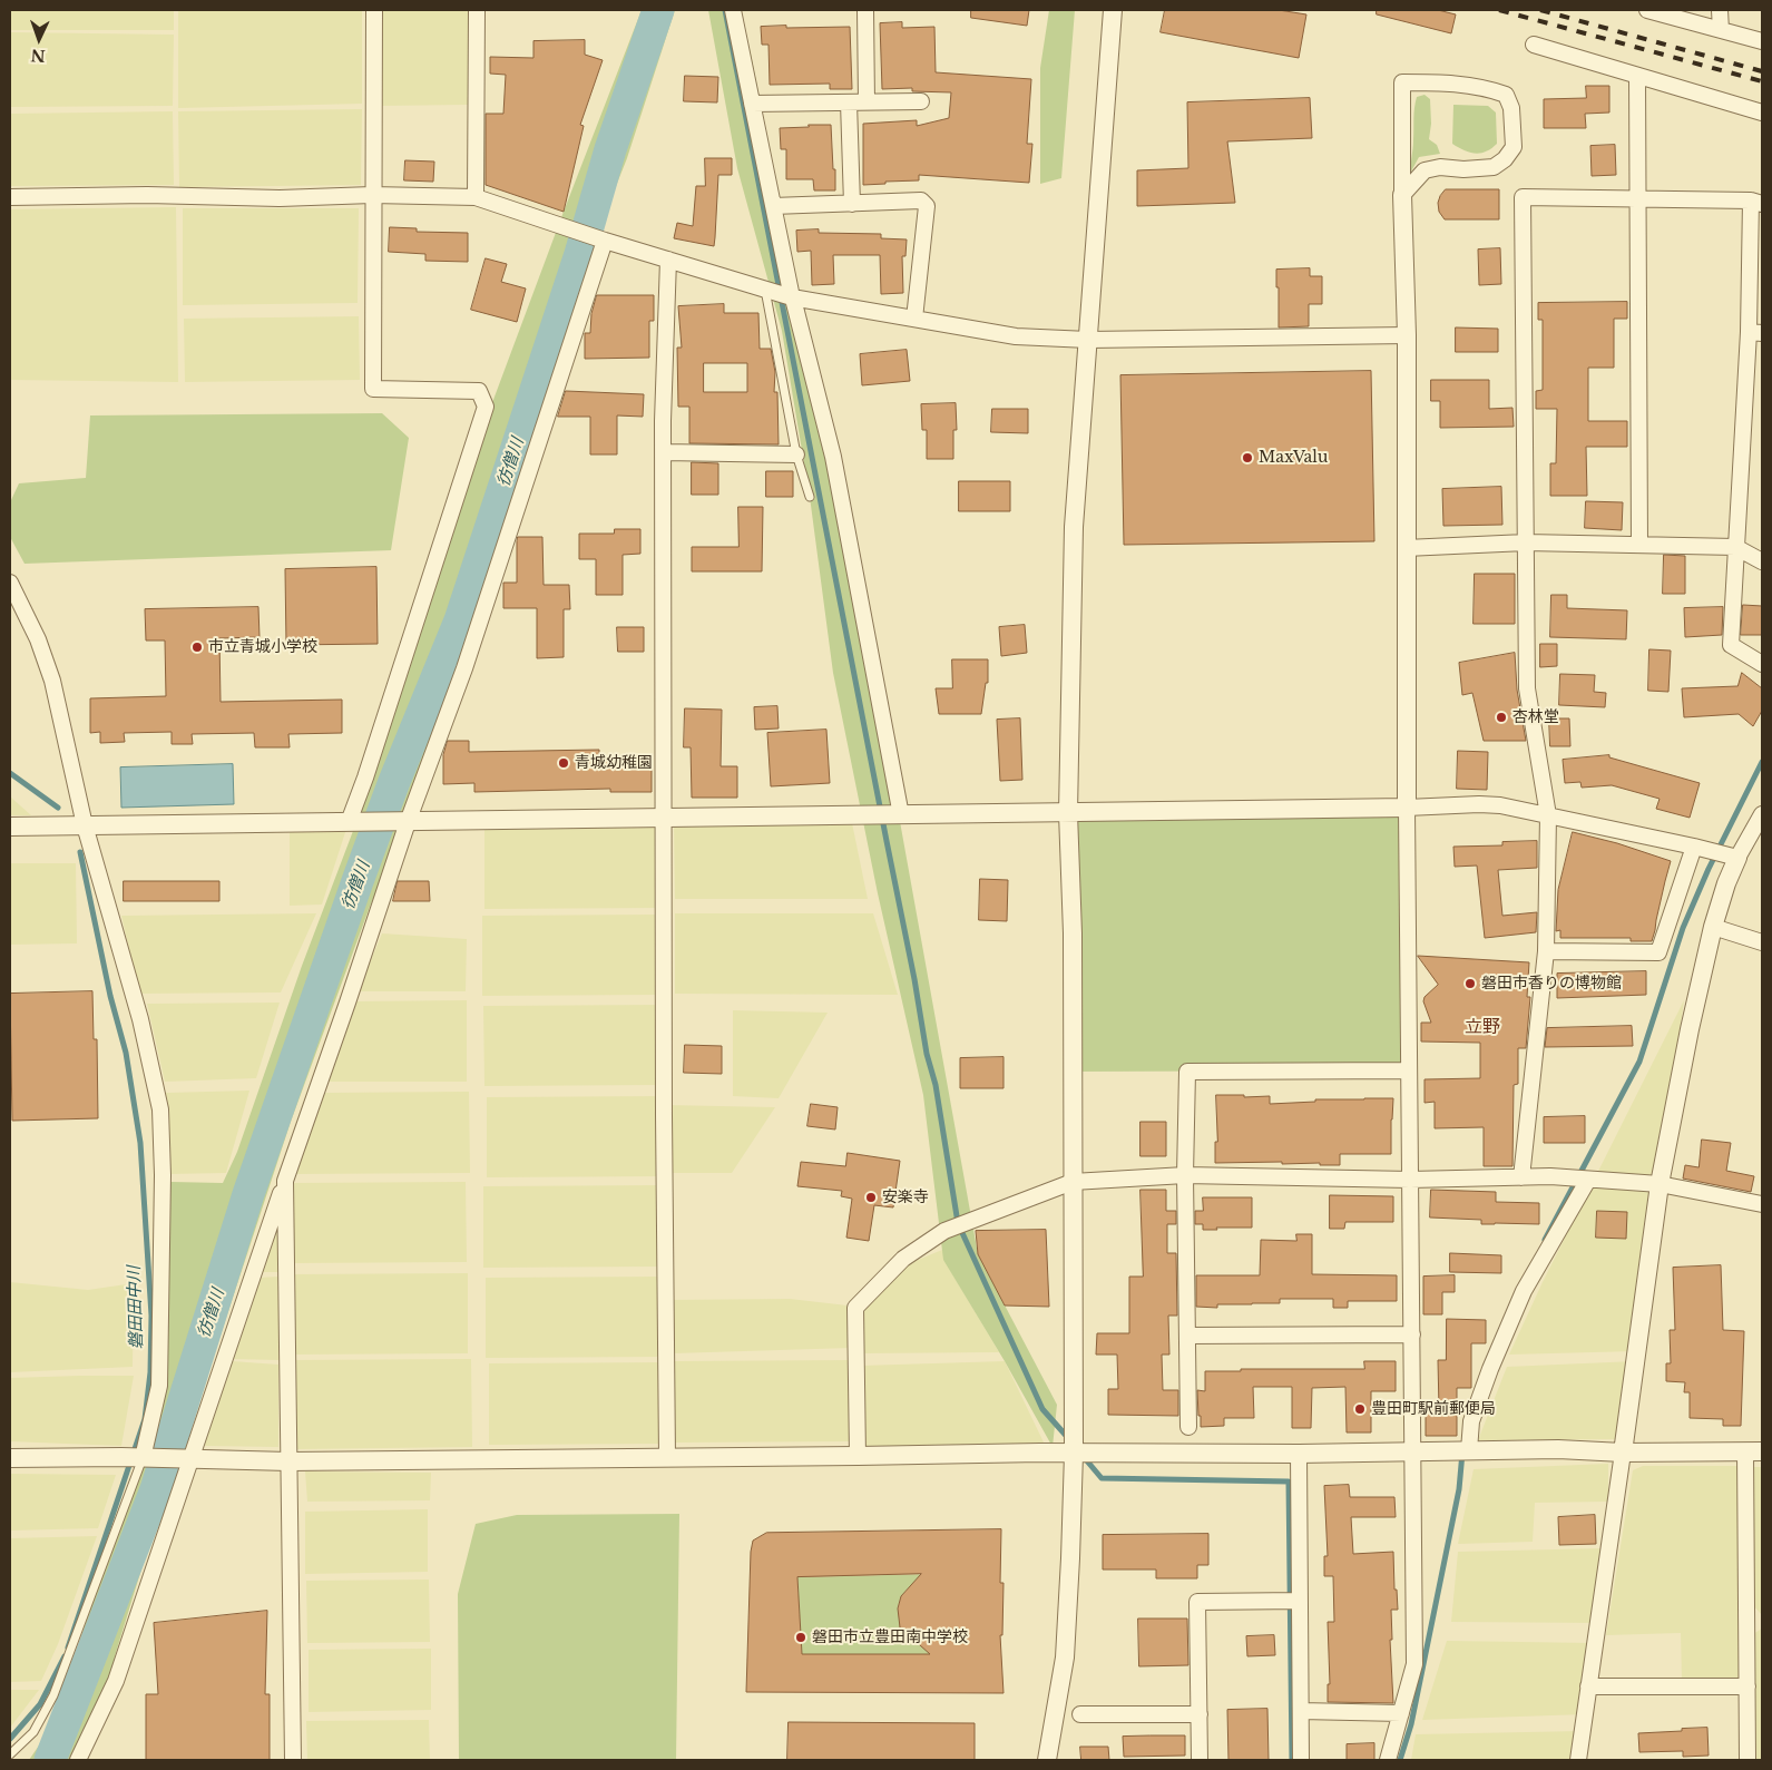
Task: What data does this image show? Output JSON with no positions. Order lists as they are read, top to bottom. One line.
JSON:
{"districts":["立野"],"water":["彷僧川","磐田田中川"],"places":["MaxValu","市立青城小学校","杏林堂","青城幼稚園","磐田市香りの博物館","安楽寺","豊田町駅前郵便局","磐田市立豊田南中学校"],"north":"bottom"}
